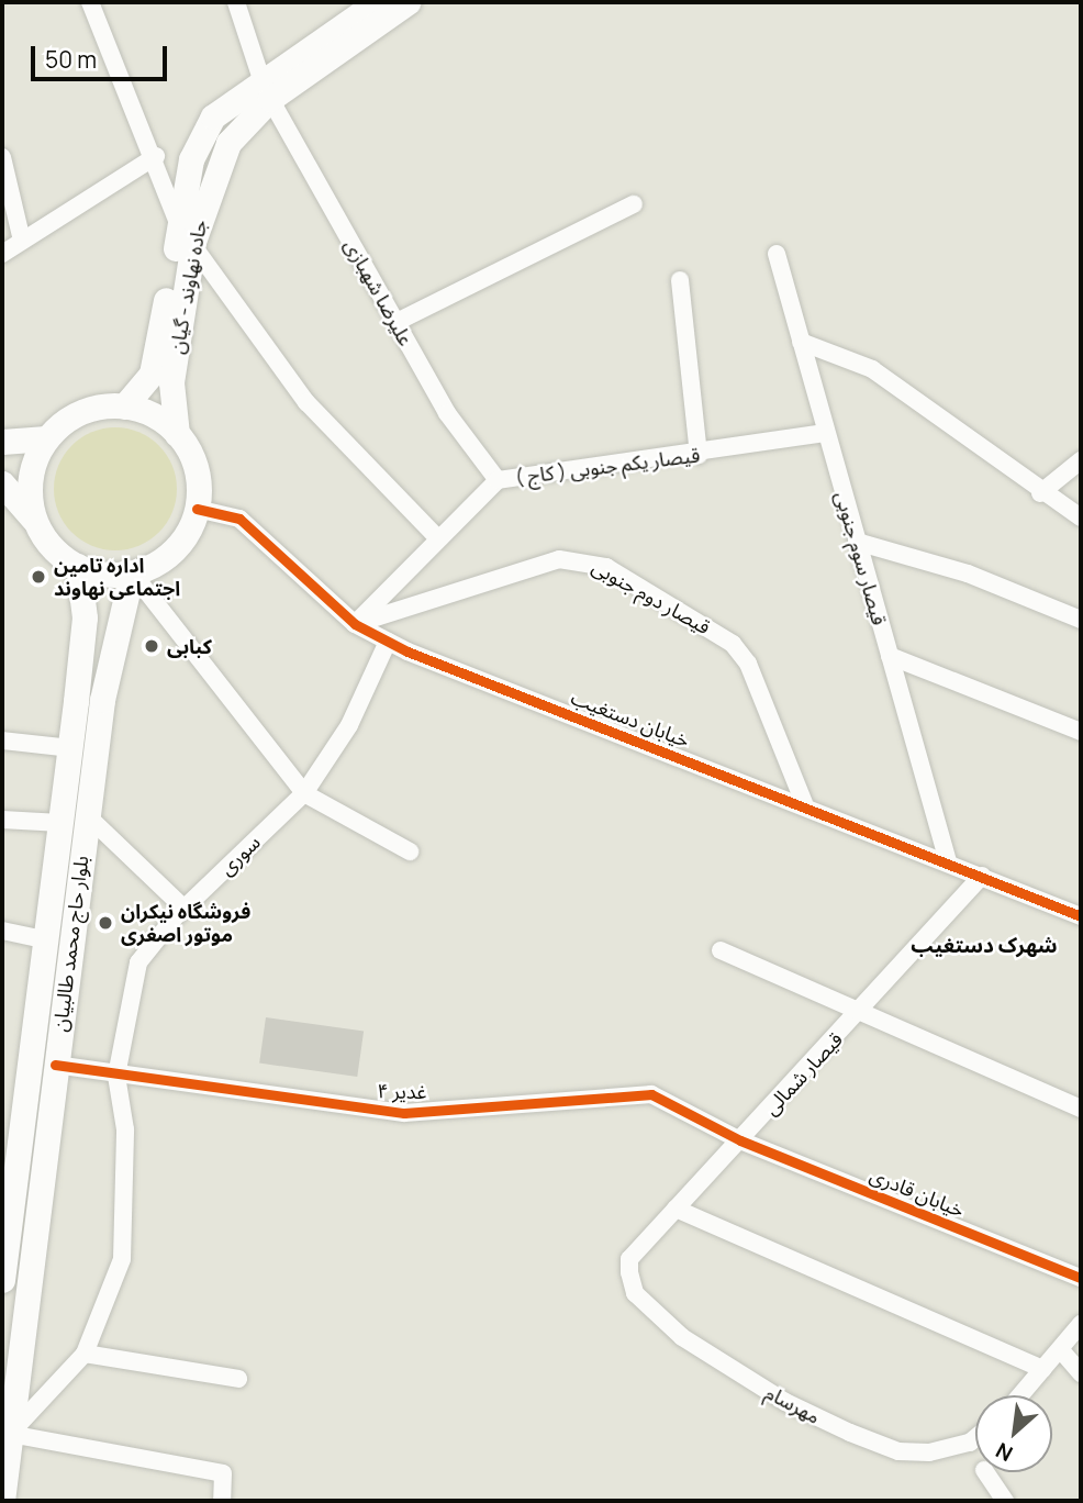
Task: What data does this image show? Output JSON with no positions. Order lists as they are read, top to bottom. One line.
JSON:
{"streets":{"main road":["جاده نهاوند - گیان","بلوار حاج محمد طالبیان"],"street":["علیرضا شهبازی","قیصار یکم جنوبی ( کاج )","قیصار سوم جنوبی","قیصار دوم جنوبی","خیابان دستغیب","سوری","قیصار شمالی","غدیر ۴","خیابان قادری","مهرسام"]},"crossings":[["جاده نهاوند - گیان","علیرضا شهبازی"],["جاده نهاوند - گیان","خیابان دستغیب"],["جاده نهاوند - گیان","بلوار حاج محمد طالبیان"],["علیرضا شهبازی","قیصار یکم جنوبی ( کاج )"],["قیصار یکم جنوبی ( کاج )","قیصار سوم جنوبی"],["قیصار یکم جنوبی ( کاج )","قیصار دوم جنوبی"],["قیصار یکم جنوبی ( کاج )","خیابان دستغیب"],["قیصار سوم جنوبی","خیابان دستغیب"],["قیصار دوم جنوبی","خیابان دستغیب"],["خیابان دستغیب","سوری"],["خیابان دستغیب","بلوار حاج محمد طالبیان"],["خیابان دستغیب","قیصار شمالی"],["سوری","غدیر ۴"],["بلوار حاج محمد طالبیان","غدیر ۴"],["قیصار شمالی","غدیر ۴"],["قیصار شمالی","خیابان قادری"],["قیصار شمالی","مهرسام"],["غدیر ۴","خیابان قادری"]],"districts":["شهرک دستغیب"],"places":["اداره تامین اجتماعی نهاوند","کبابی","فروشگاه نیکران موتور اصغری"],"scale_bar":"50 m","north":"bottom left"}
